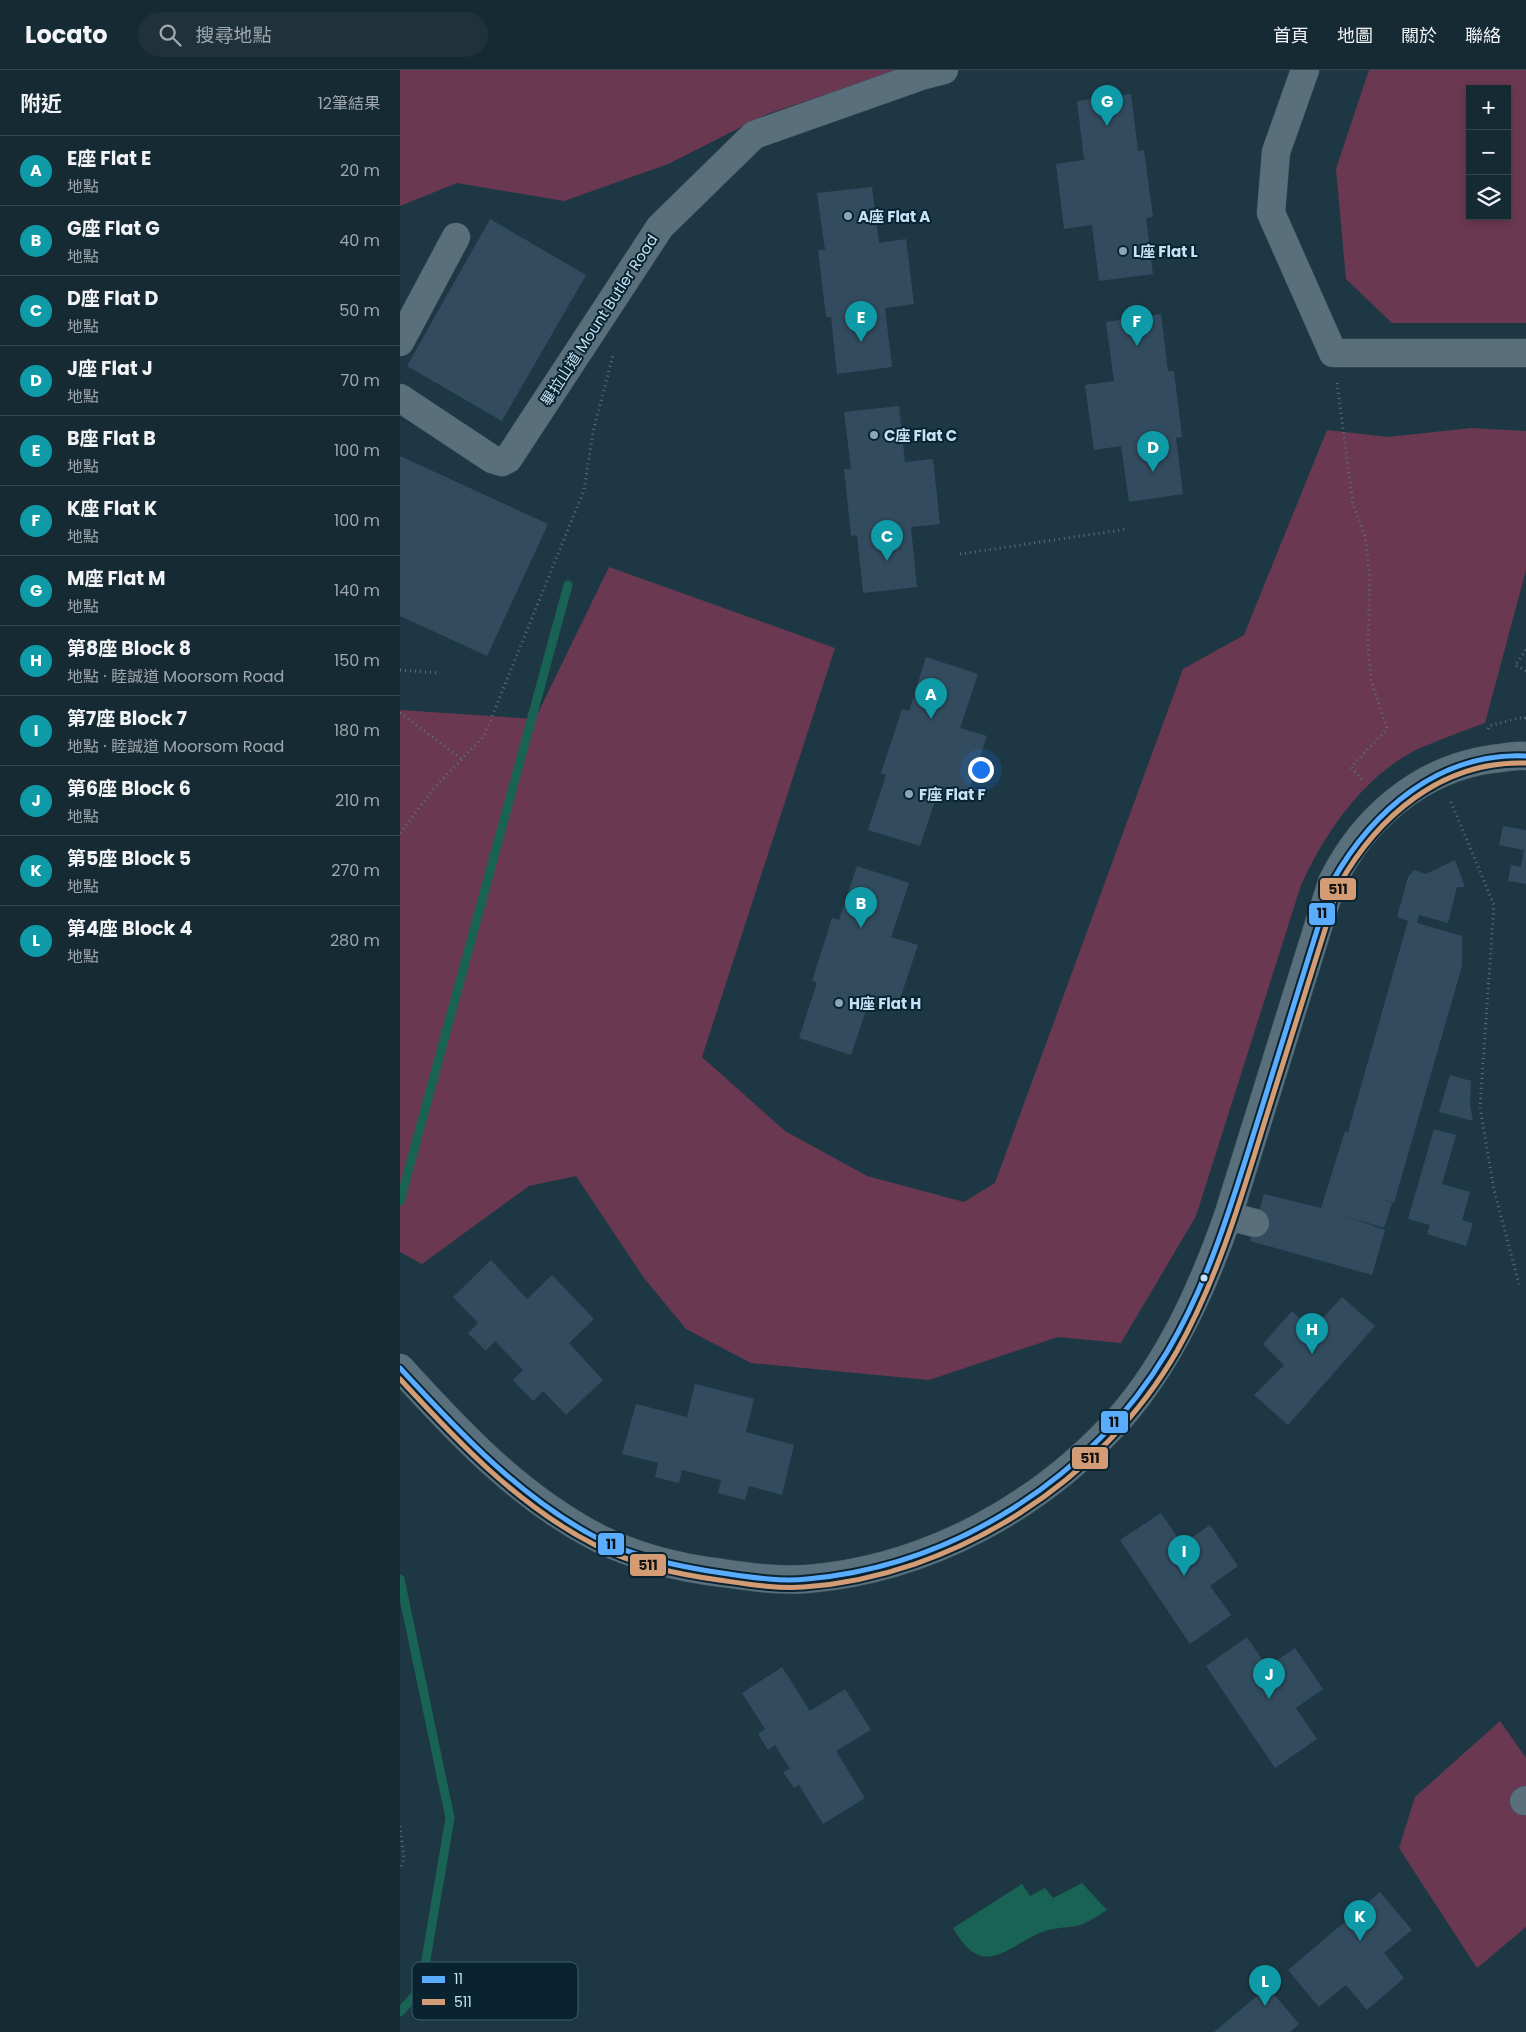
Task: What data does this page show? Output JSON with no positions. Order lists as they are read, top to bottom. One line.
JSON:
{"streets":{"street":["畢拉山道 Mount Butler Road"]},"places":["A座 Flat A","L座 Flat L","C座 Flat C","F座 Flat F","H座 Flat H"],"lines":["transit line 11","transit line 511"],"legend":["11","511"],"page":{"header":"Locato","search":"搜尋地點","nav":["首頁","地圖","關於","聯絡"],"heading":["附近","12筆結果"],"map_buttons":["+","−"],"pins":["G","E","F","D","C","A","B","H","I","J","K","L"],"list":[{"mark":"A","name":"E座 Flat E","note":"地點","value":"20 m"},{"mark":"B","name":"G座 Flat G","note":"地點","value":"40 m"},{"mark":"C","name":"D座 Flat D","note":"地點","value":"50 m"},{"mark":"D","name":"J座 Flat J","note":"地點","value":"70 m"},{"mark":"E","name":"B座 Flat B","note":"地點","value":"100 m"},{"mark":"F","name":"K座 Flat K","note":"地點","value":"100 m"},{"mark":"G","name":"M座 Flat M","note":"地點","value":"140 m"},{"mark":"H","name":"第8座 Block 8","note":"地點 · 睦誠道 Moorsom Road","value":"150 m"},{"mark":"I","name":"第7座 Block 7","note":"地點 · 睦誠道 Moorsom Road","value":"180 m"},{"mark":"J","name":"第6座 Block 6","note":"地點","value":"210 m"},{"mark":"K","name":"第5座 Block 5","note":"地點","value":"270 m"},{"mark":"L","name":"第4座 Block 4","note":"地點","value":"280 m"}]}}
